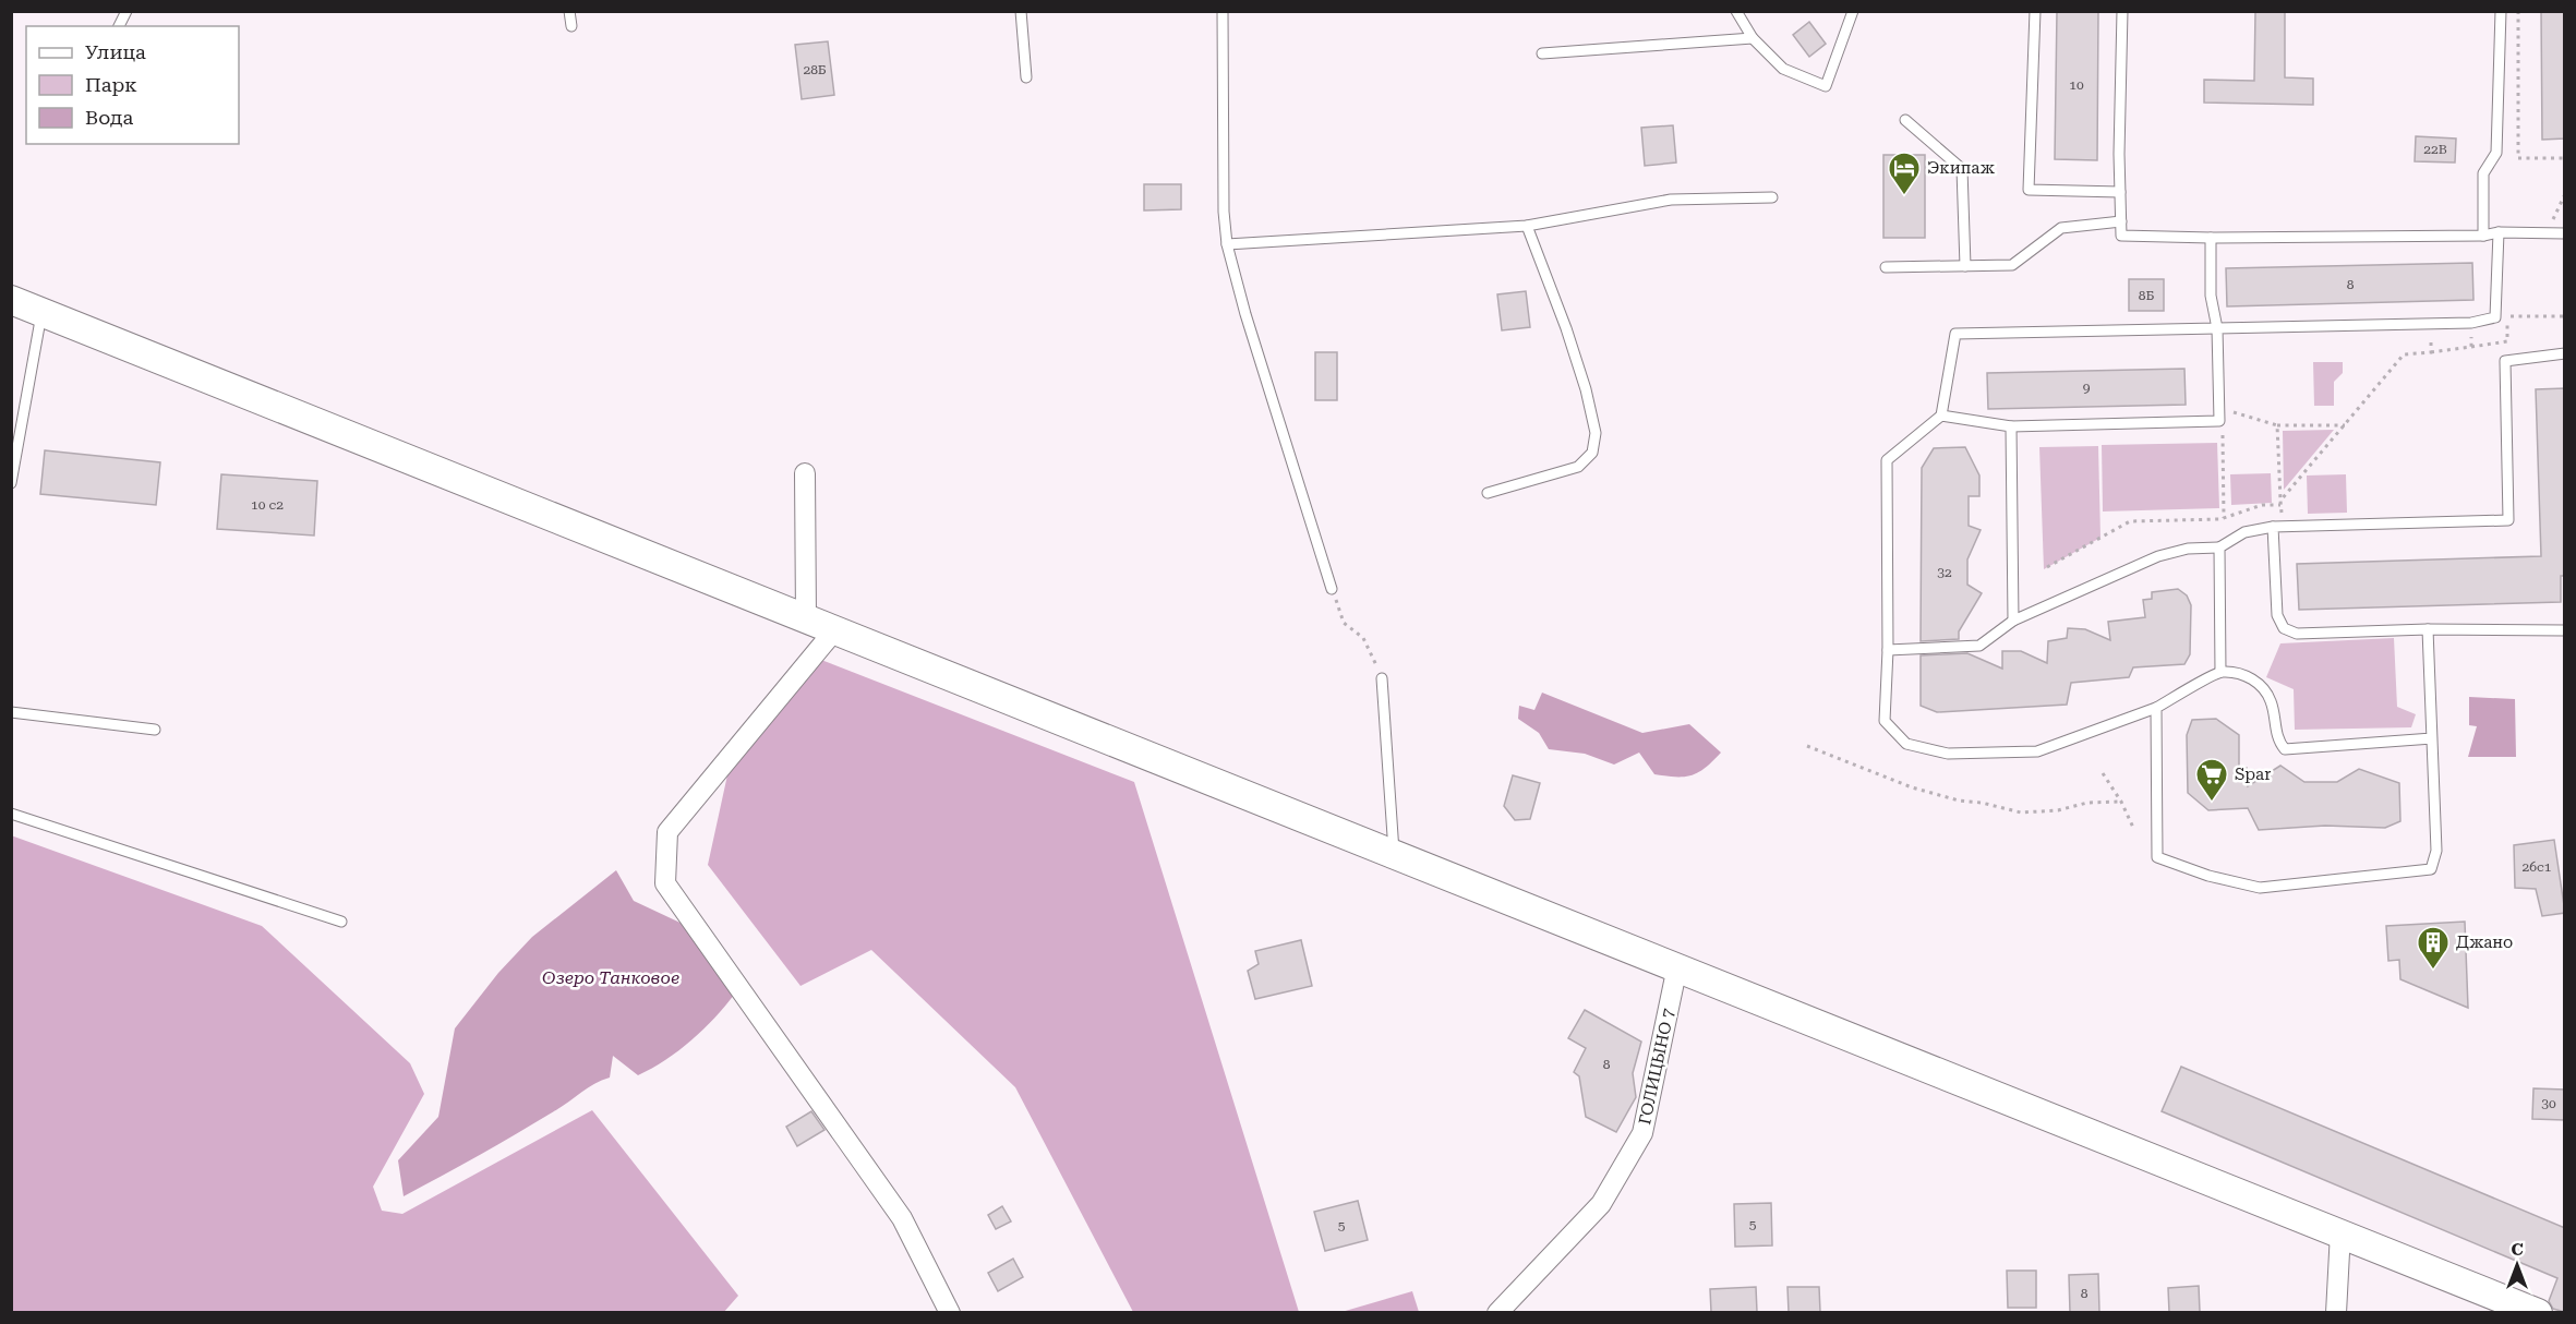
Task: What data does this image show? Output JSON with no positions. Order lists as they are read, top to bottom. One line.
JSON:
{"streets":{"street":["ГОЛИЦЫНО 7"]},"water":["Озеро Танковое"],"places":{"hotel":["Экипаж"],"supermarket":["Spar"],"building":["Джано"]},"house_numbers":["28Б","10","22В","8","8Б","9","10 с2","32","26с1","8","30","5","5","8"],"legend":["Улица","Парк","Вода"],"north":"top"}
